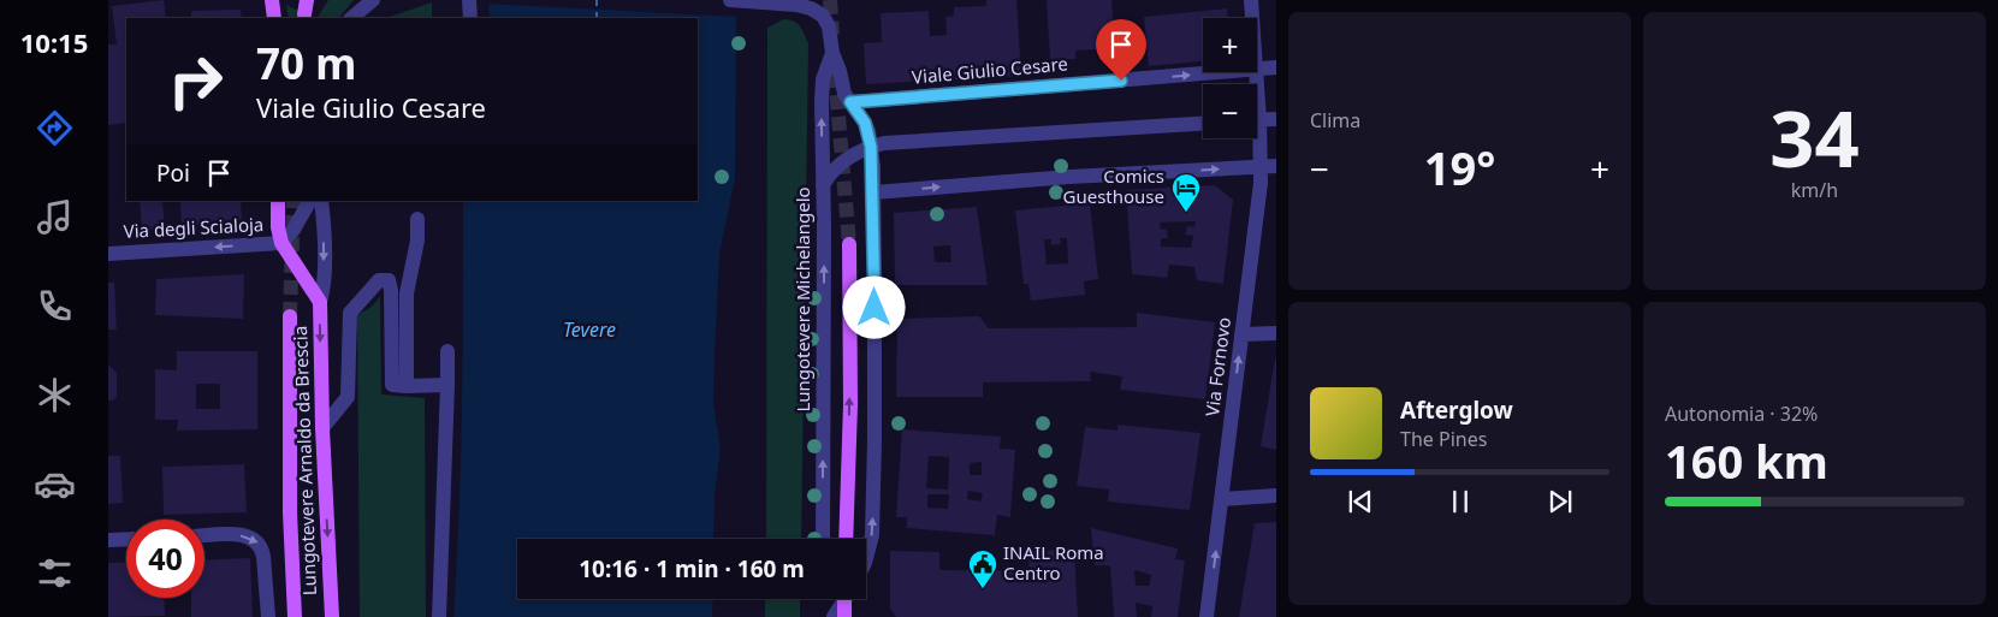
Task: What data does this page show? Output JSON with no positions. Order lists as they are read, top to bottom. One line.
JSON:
{"streets":{"main road":["Lungotevere Arnaldo da Brescia"],"street":["Viale Giulio Cesare","Via degli Scialoja","Lungotevere Michelangelo","Via Fornovo"]},"crossings":[["Viale Giulio Cesare","Lungotevere Michelangelo"],["Via degli Scialoja","Lungotevere Arnaldo da Brescia"]],"one_way":["Via degli Scialoja","Lungotevere Michelangelo","Via Fornovo"],"water":["Tevere"],"places":{"hotel":["Comics Guesthouse"],"public building":["INAIL Roma Centro"]},"page":{"tabs":"10:15","tile":["Clima",["34","km/h"],["Autonomia · 32%","160 km"]],"map_buttons":["+","−"],"turn":["70 m","Viale Giulio Cesare"],"heat":["−","19°","+"],"then":"Poi","song":["Afterglow","The Pines"],"limit":"40","trip":"10:16 · 1 min · 160 m"}}
